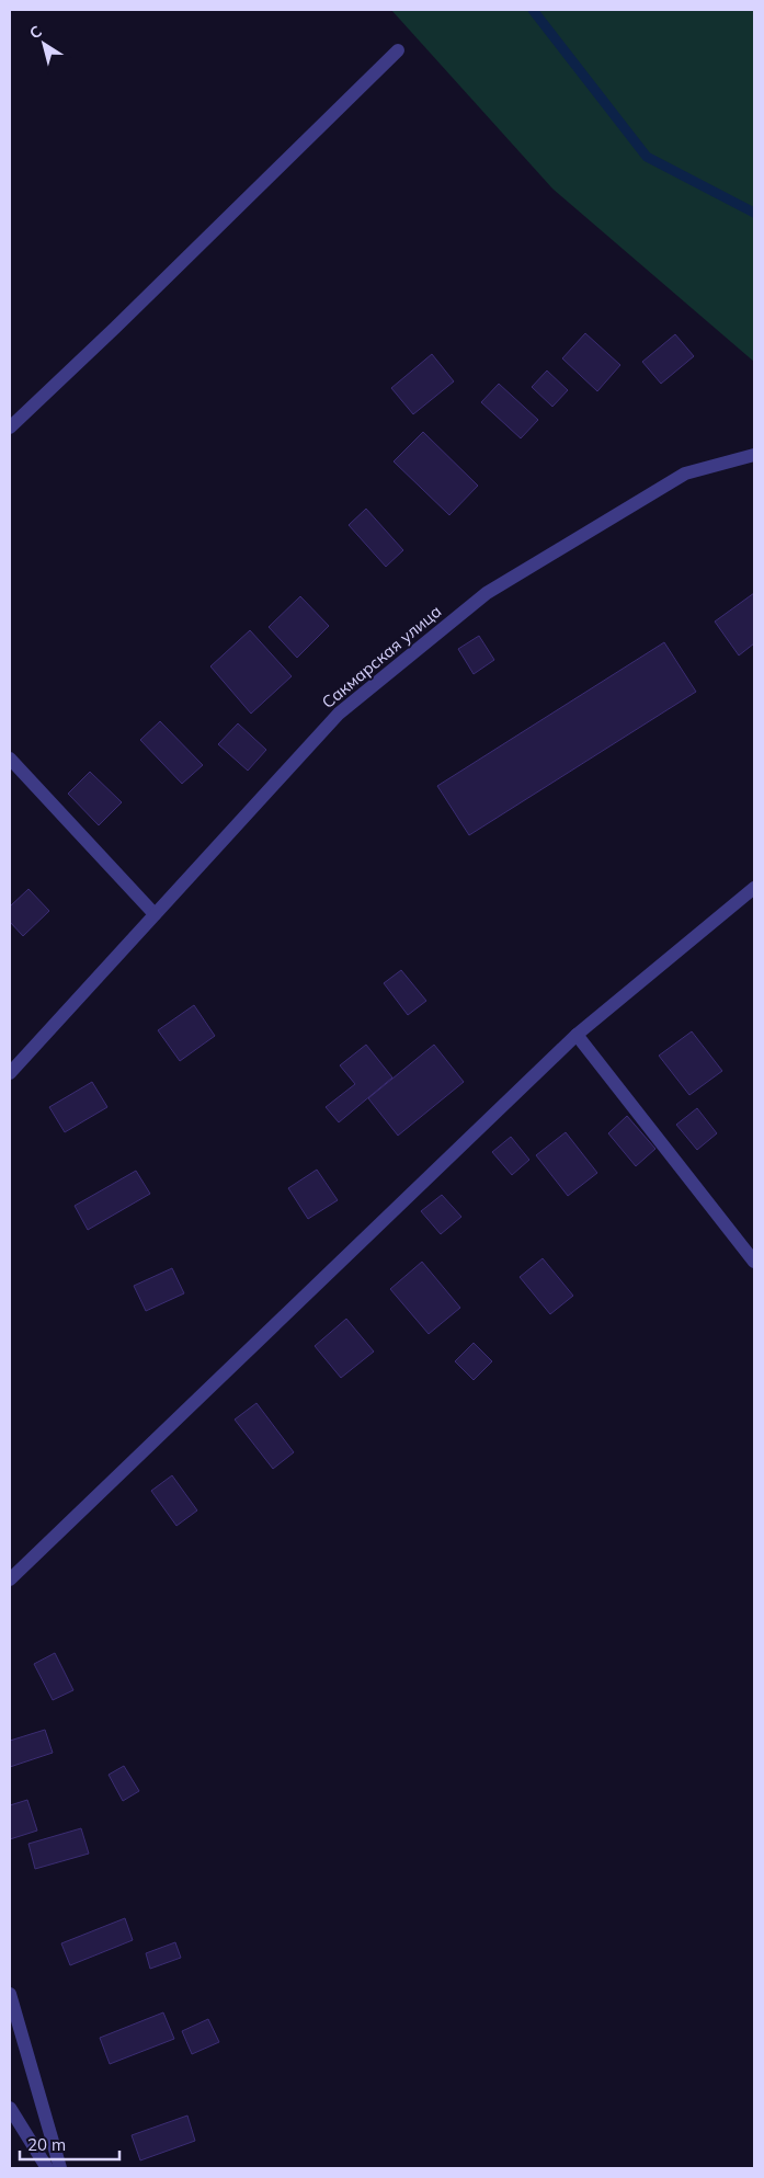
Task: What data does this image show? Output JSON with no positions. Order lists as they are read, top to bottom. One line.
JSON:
{"streets":{"street":["Сакмарская улица"]},"scale_bar":"20 m","north":"top left"}
